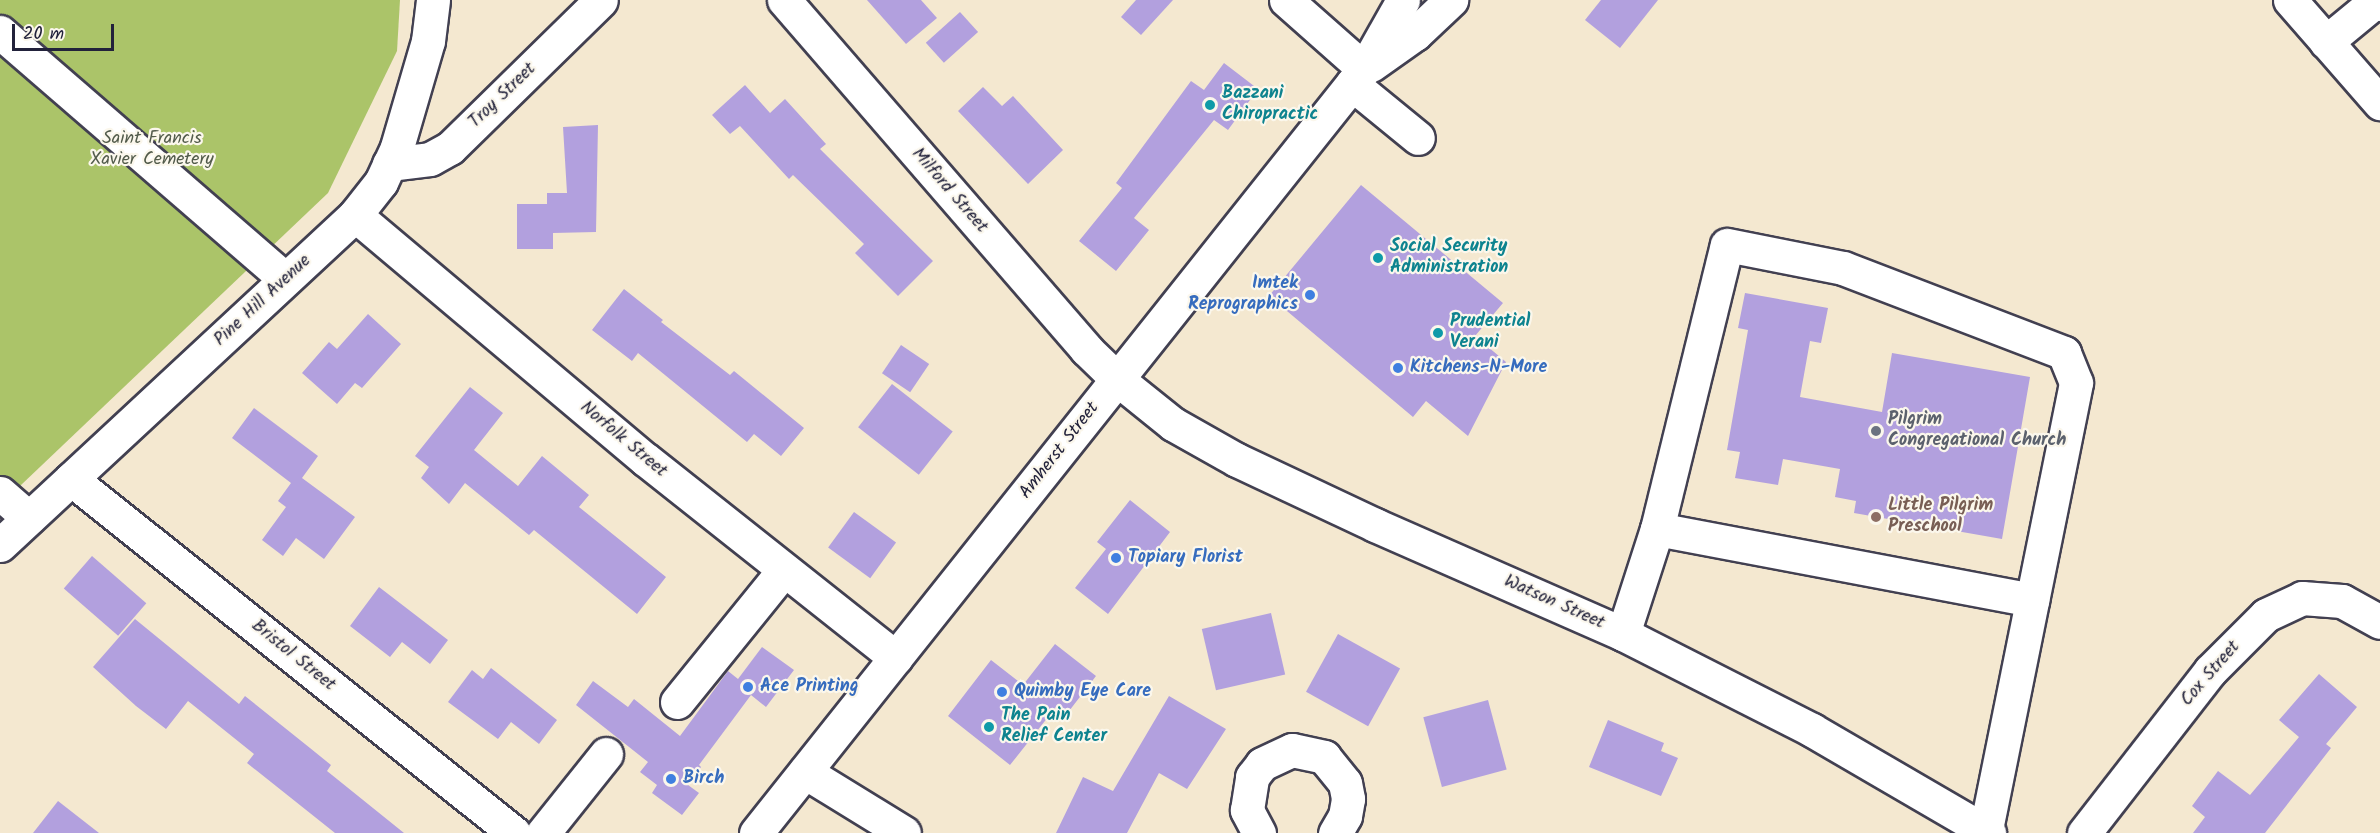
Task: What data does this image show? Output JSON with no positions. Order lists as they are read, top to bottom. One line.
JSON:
{"streets":{"street":["Troy Street","Milford Street","Pine Hill Avenue","Norfolk Street","Amherst Street","Watson Street","Bristol Street","Cox Street"]},"crossings":[["Troy Street","Pine Hill Avenue"],["Milford Street","Amherst Street"],["Milford Street","Watson Street"],["Pine Hill Avenue","Norfolk Street"],["Pine Hill Avenue","Bristol Street"],["Norfolk Street","Amherst Street"],["Amherst Street","Watson Street"]],"parks":["Saint Francis Xavier Cemetery"],"places":["Bazzani Chiropractic","Social Security Administration","Imtek Reprographics","Prudential Verani","Kitchens-N-More","Pilgrim Congregational Church","Little Pilgrim Preschool","Topiary Florist","Ace Printing","Quimby Eye Care","The Pain Relief Center","Birch"],"scale_bar":"20 m"}
